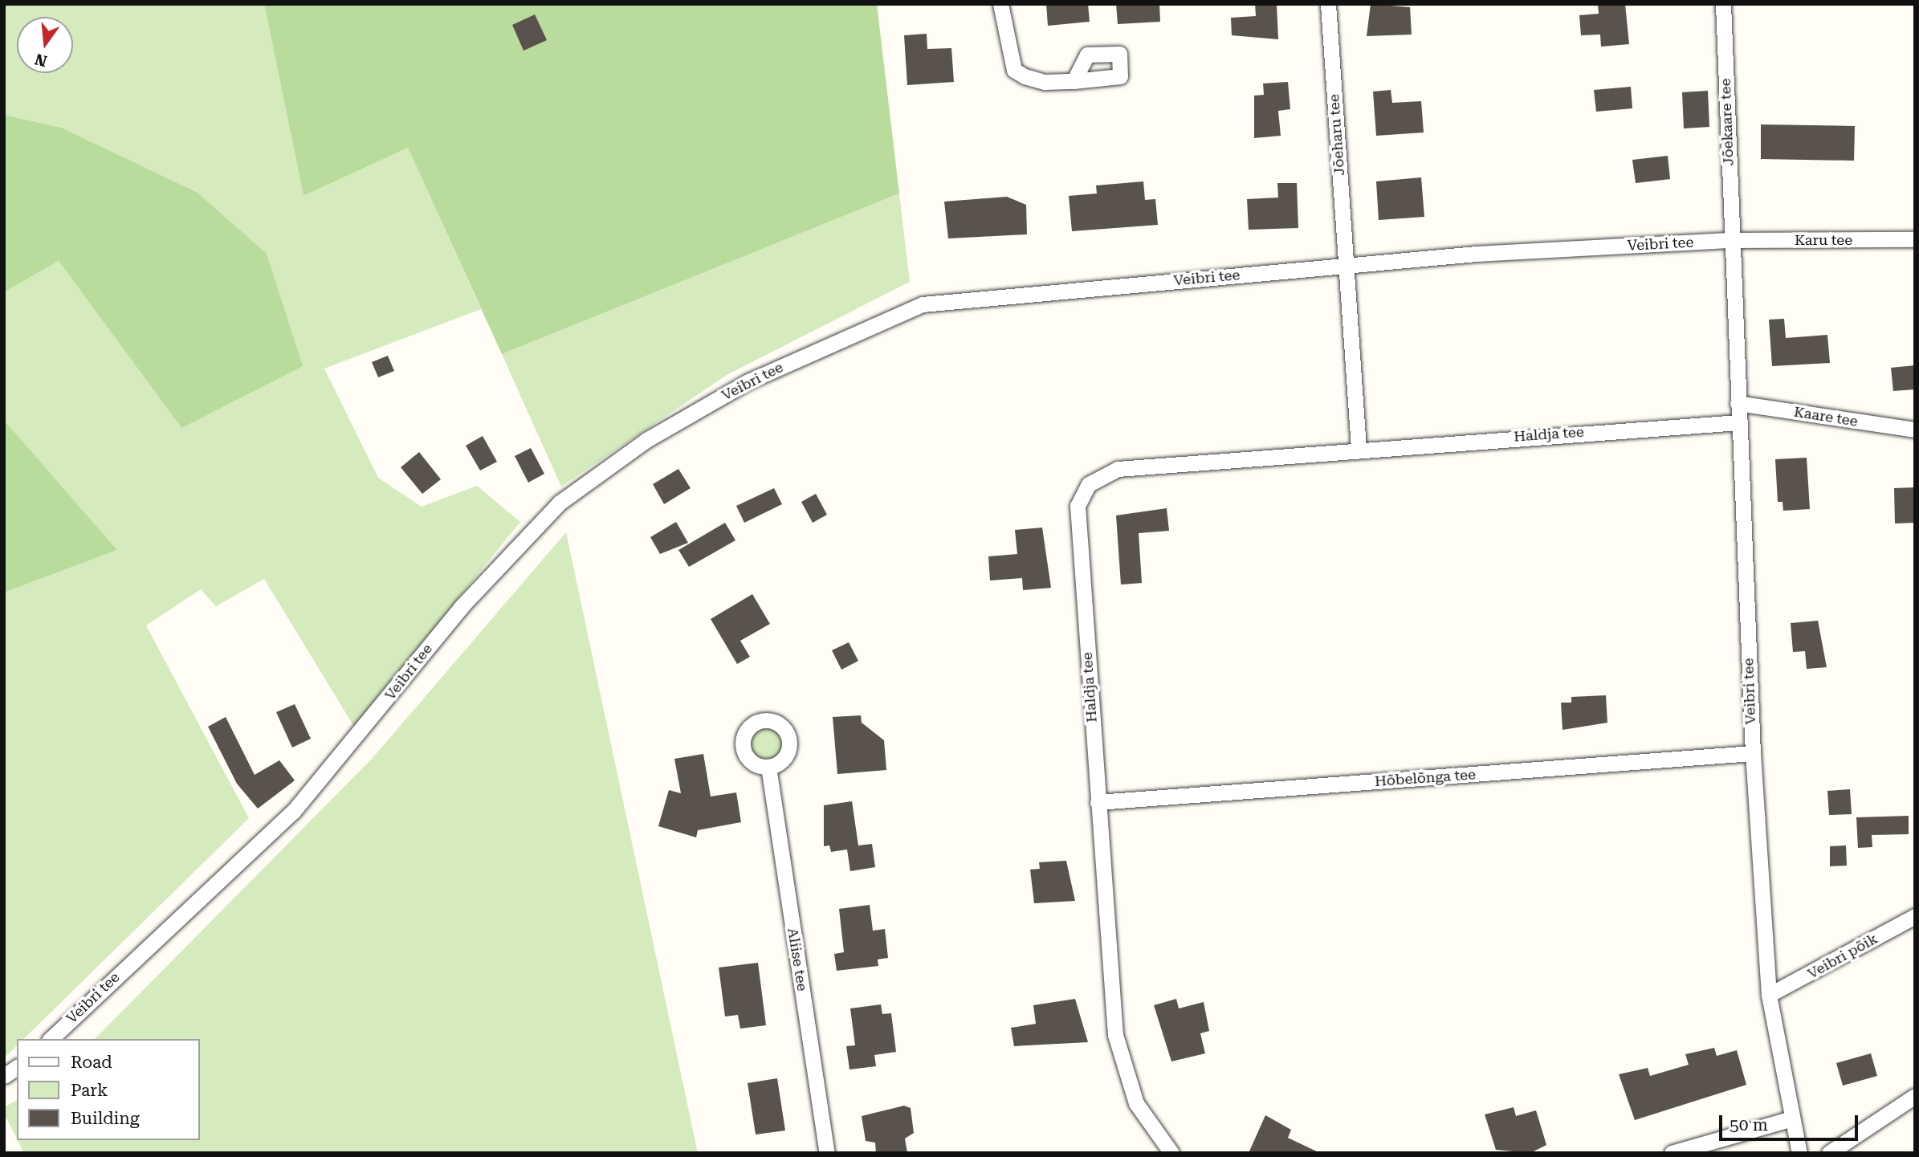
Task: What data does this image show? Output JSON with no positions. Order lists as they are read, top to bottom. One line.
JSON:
{"streets":{"street":["Jõekaare tee","Jõeharu tee","Karu tee","Veibri tee","Kaare tee","Haldja tee","Hõbelõnga tee","Veibri põik","Aliise tee"]},"crossings":[["Jõekaare tee","Karu tee"],["Jõekaare tee","Veibri tee"],["Jõeharu tee","Veibri tee"],["Karu tee","Veibri tee"],["Veibri tee","Kaare tee"],["Veibri tee","Haldja tee"],["Veibri tee","Hõbelõnga tee"],["Veibri tee","Veibri põik"],["Haldja tee","Hõbelõnga tee"]],"legend":["Road","Park","Building"],"scale_bar":"50 m","north":"bottom"}
